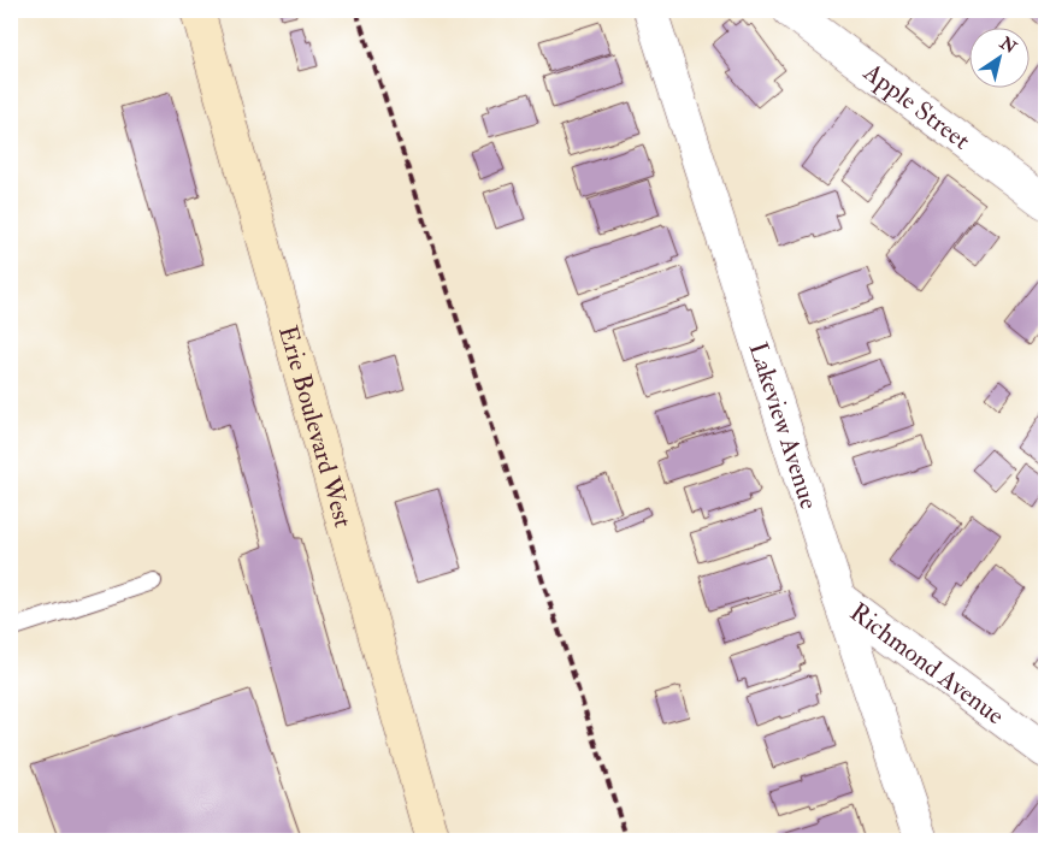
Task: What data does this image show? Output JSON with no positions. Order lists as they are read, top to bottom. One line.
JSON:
{"streets":{"main road":["Erie Boulevard West"],"street":["Apple Street","Lakeview Avenue","Richmond Avenue"]},"crossings":[["Lakeview Avenue","Richmond Avenue"]],"north":"top right"}
